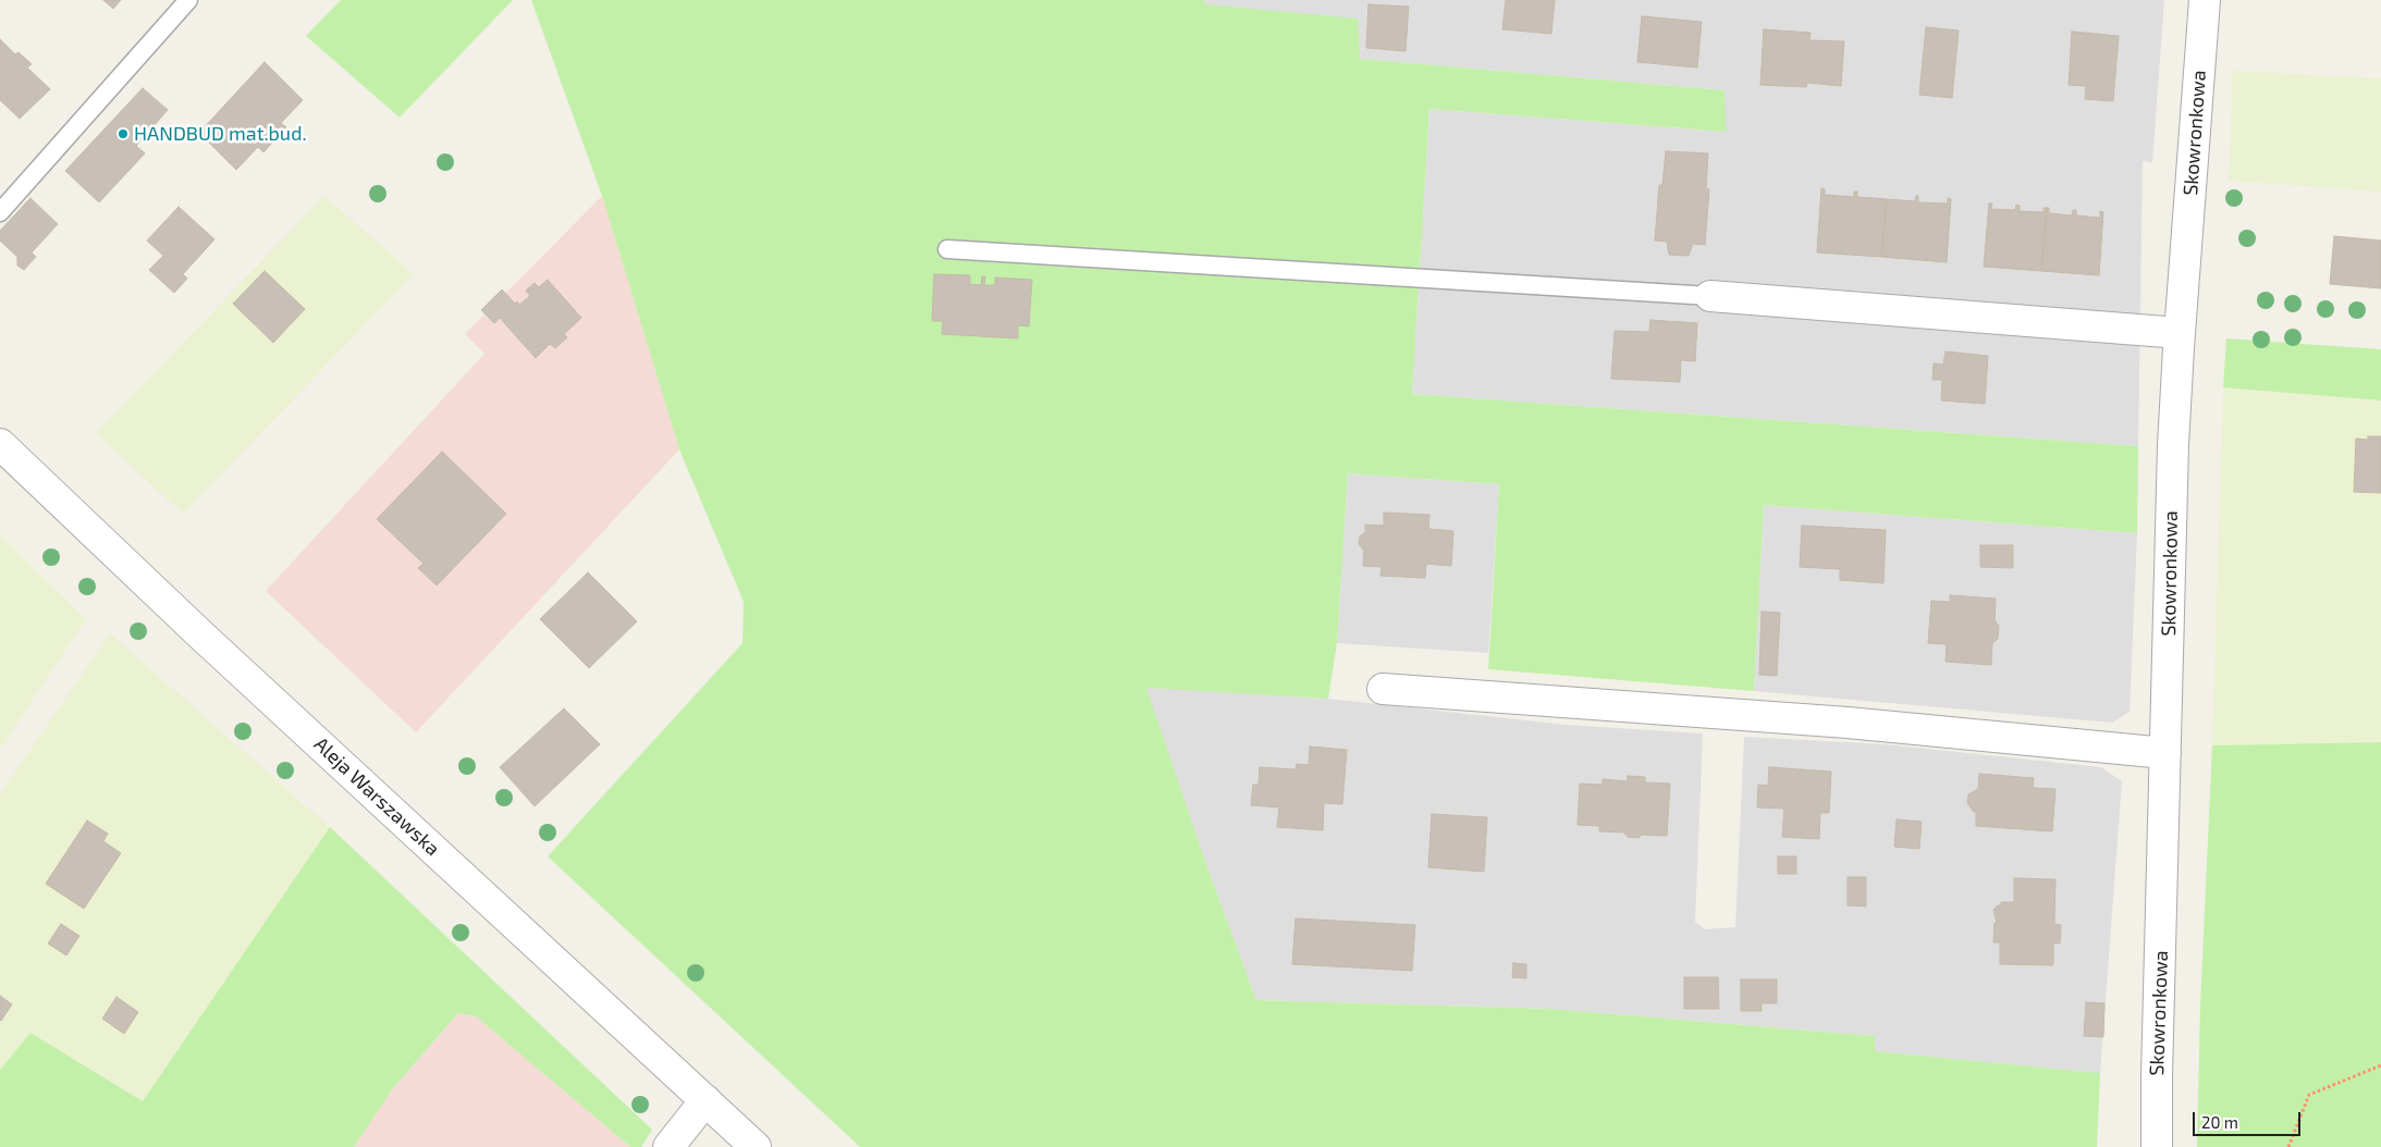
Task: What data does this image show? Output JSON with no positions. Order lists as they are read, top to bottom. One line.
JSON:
{"streets":{"street":["Skowronkowa","Aleja Warszawska"]},"places":["HANDBUD mat.bud."],"scale_bar":"20 m"}
